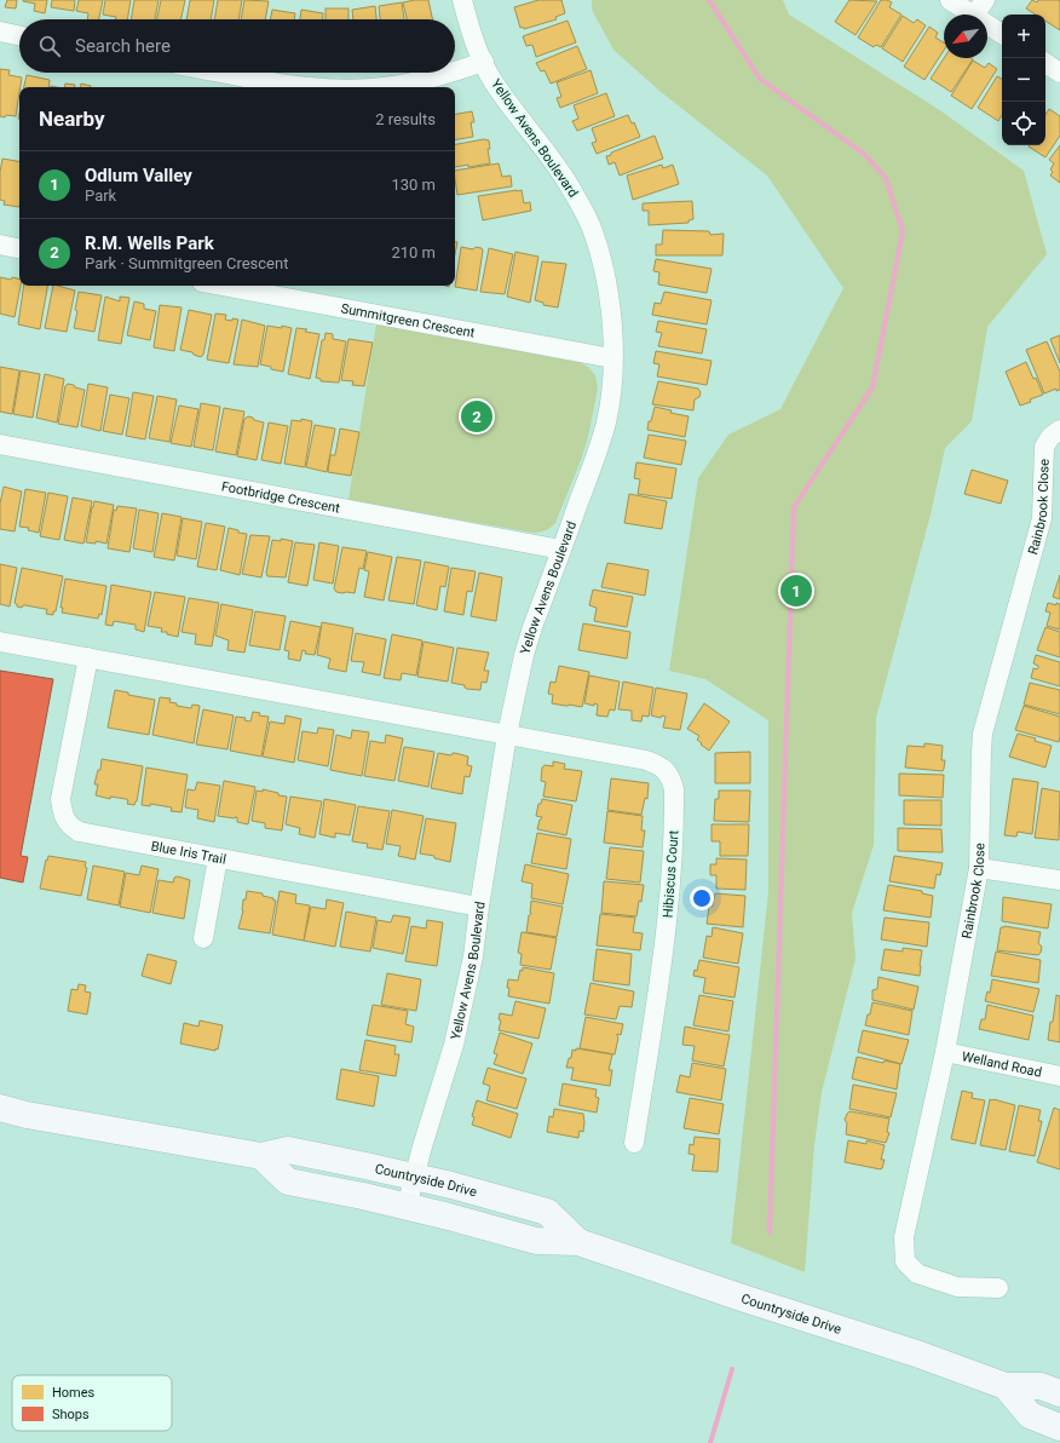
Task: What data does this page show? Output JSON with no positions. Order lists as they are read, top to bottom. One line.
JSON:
{"streets":{"main road":["Countryside Drive"],"street":["Yellow Avens Boulevard","Summitgreen Crescent","Footbridge Crescent","Rainbrook Close","Blue Iris Trail","Hibiscus Court","Welland Road"]},"crossings":[["Yellow Avens Boulevard","Summitgreen Crescent"],["Yellow Avens Boulevard","Footbridge Crescent"],["Yellow Avens Boulevard","Blue Iris Trail"],["Yellow Avens Boulevard","Hibiscus Court"],["Yellow Avens Boulevard","Countryside Drive"],["Rainbrook Close","Welland Road"]],"legend":["Homes","Shops"],"north":"bottom left","page":{"map_buttons":["+","−"],"search":"Search here","heading":["Nearby","2 results"],"list":[{"mark":"1","name":"Odlum Valley","note":"Park","value":"130 m"},{"mark":"2","name":"R.M. Wells Park","note":"Park · Summitgreen Crescent","value":"210 m"}],"pins":["2","1"]}}
